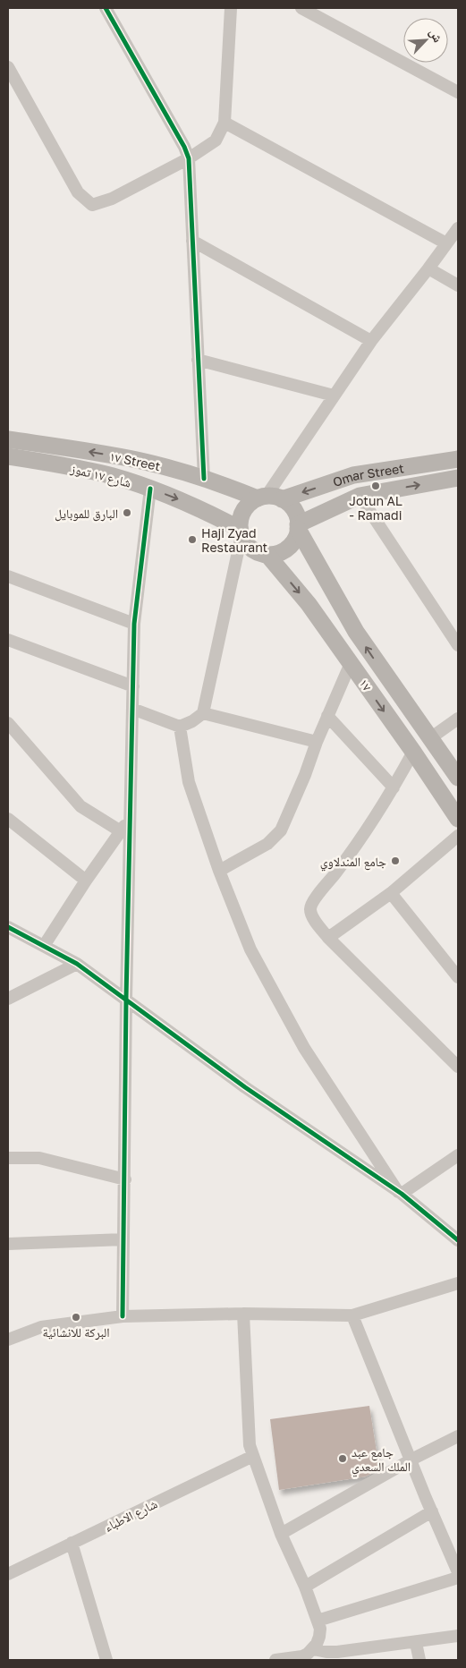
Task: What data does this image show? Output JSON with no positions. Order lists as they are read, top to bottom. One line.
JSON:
{"streets":{"main road":["١٧ Street","شارع ١٧ تموز","Omar Street","١٧"],"street":["شارع الاطباء"]},"crossings":[["١٧ Street","شارع ١٧ تموز"],["١٧ Street","Omar Street"],["١٧ Street","١٧"],["شارع ١٧ تموز","Omar Street"],["شارع ١٧ تموز","١٧"],["Omar Street","١٧"]],"one_way":["١٧ Street","شارع ١٧ تموز"],"places":["Jotun AL - Ramadi","البارق للموبايل","Haji Zyad Restaurant","جامع المندلاوي","البركة للانشائية","جامع عبد الملك السعدي"],"north":"top right"}
